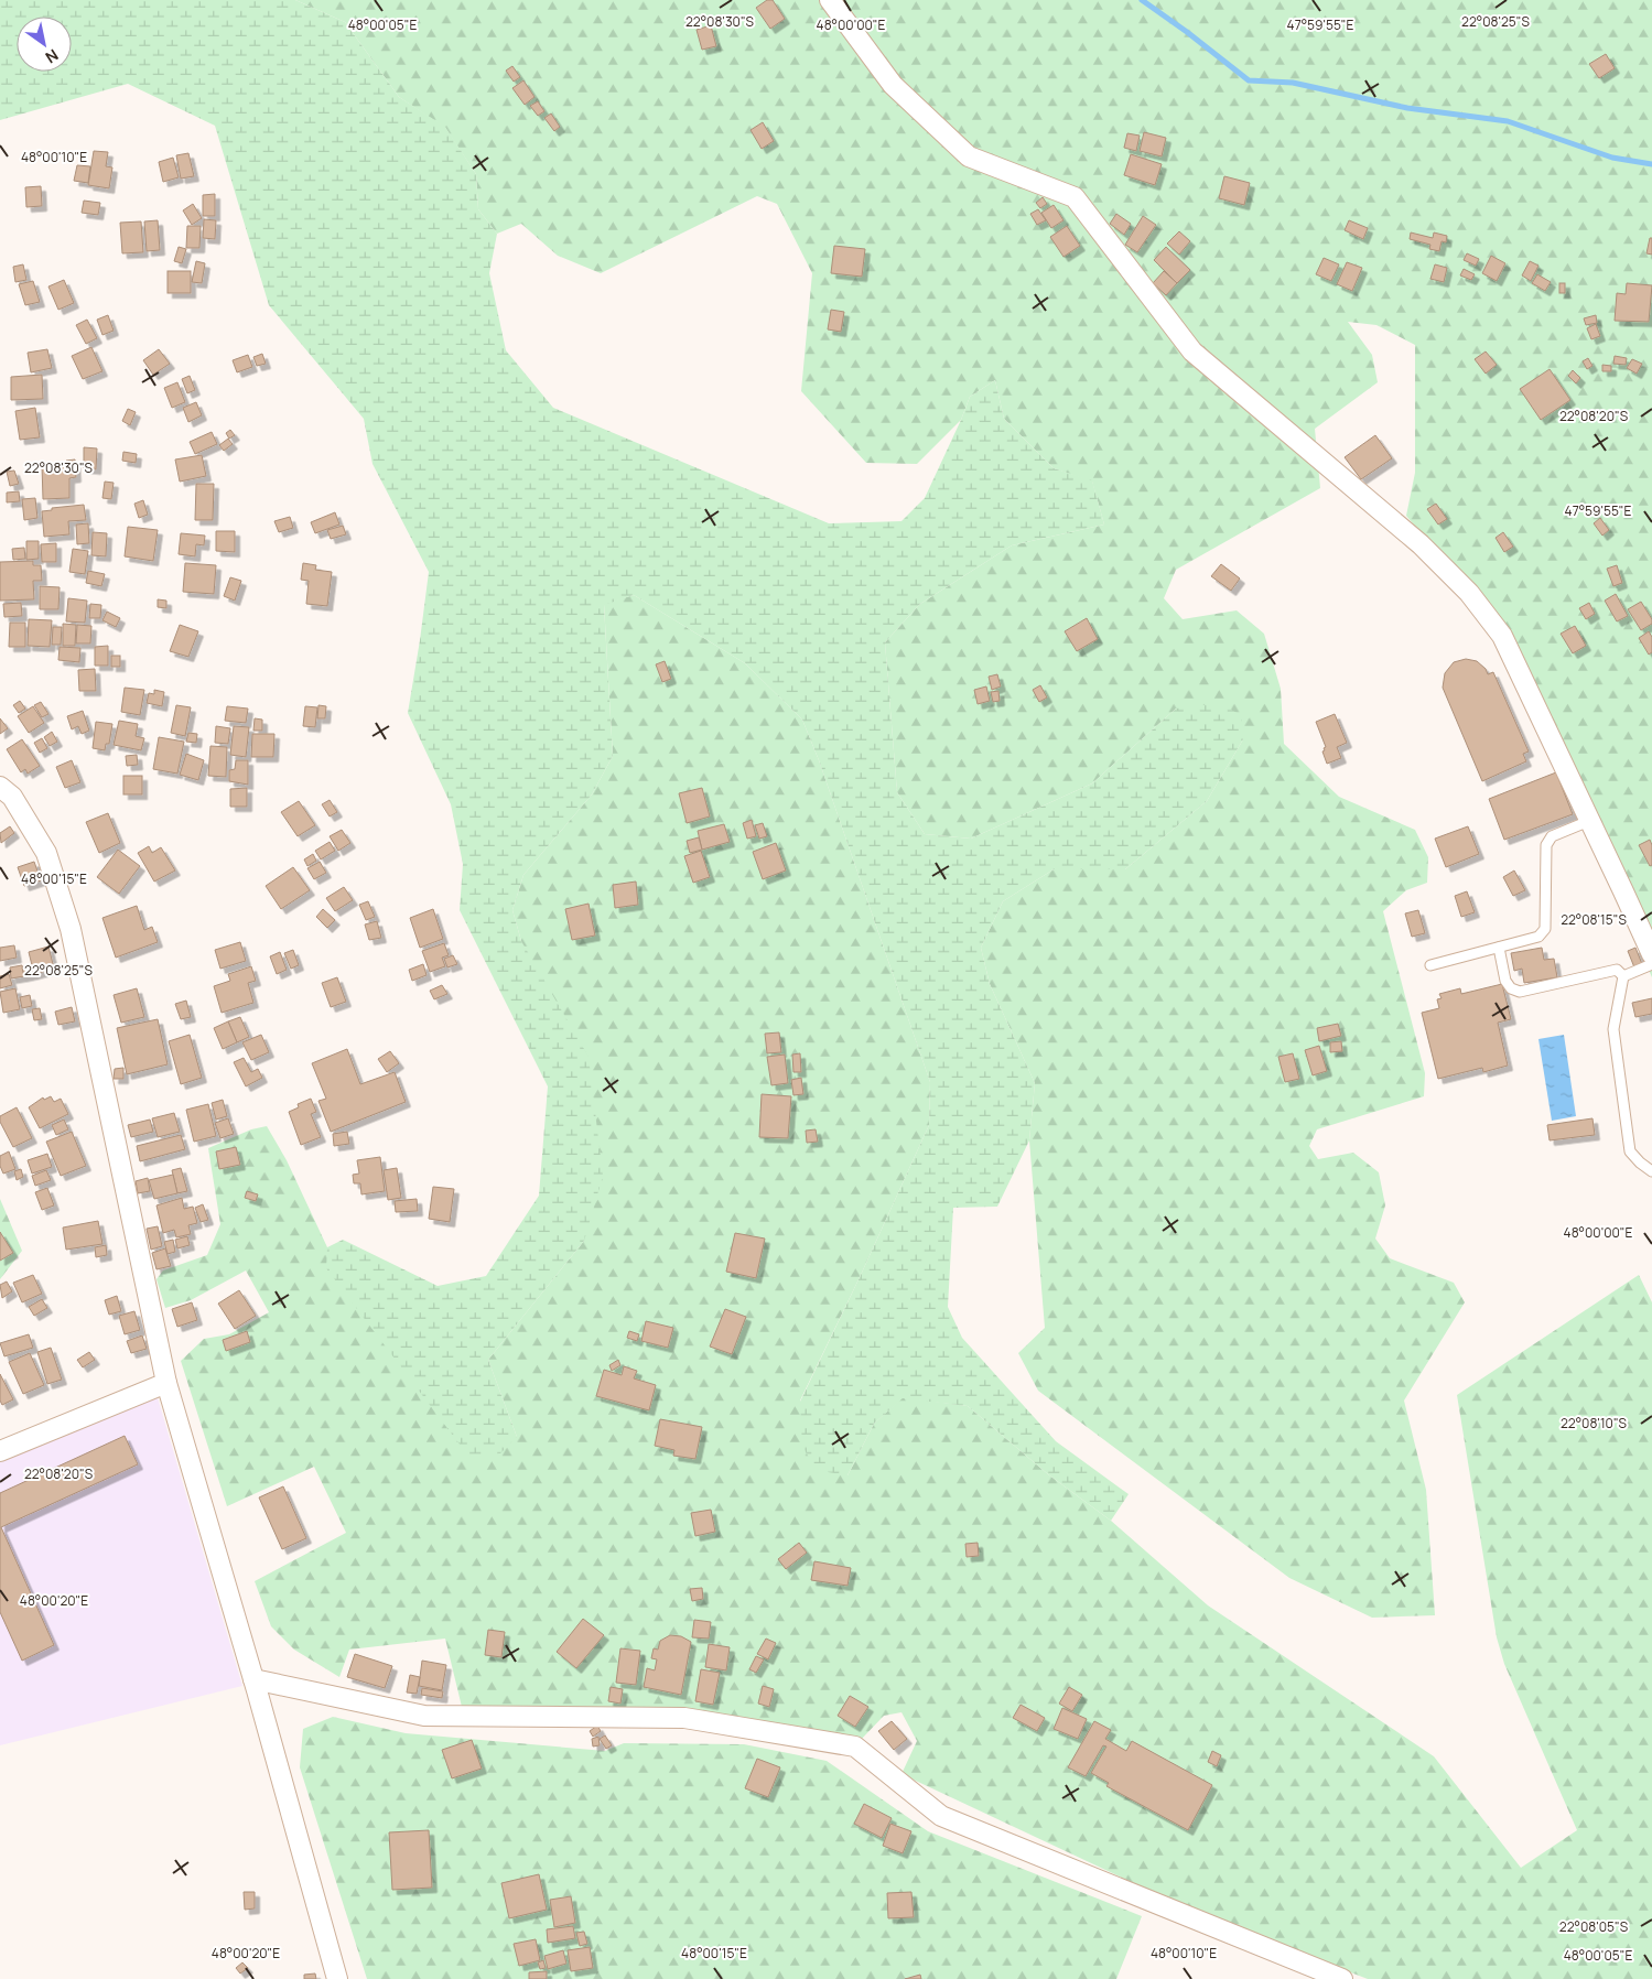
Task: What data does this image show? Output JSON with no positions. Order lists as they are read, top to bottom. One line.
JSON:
{"north":"bottom right","coordinates":["22°08'30\"S","22°08'25\"S","48°00'05\"E","48°00'00\"E","47°59'55\"E","48°00'10\"E","22°08'20\"S","48°00'15\"E","22°08'15\"S","22°08'10\"S","48°00'20\"E","22°08'05\"S"]}
